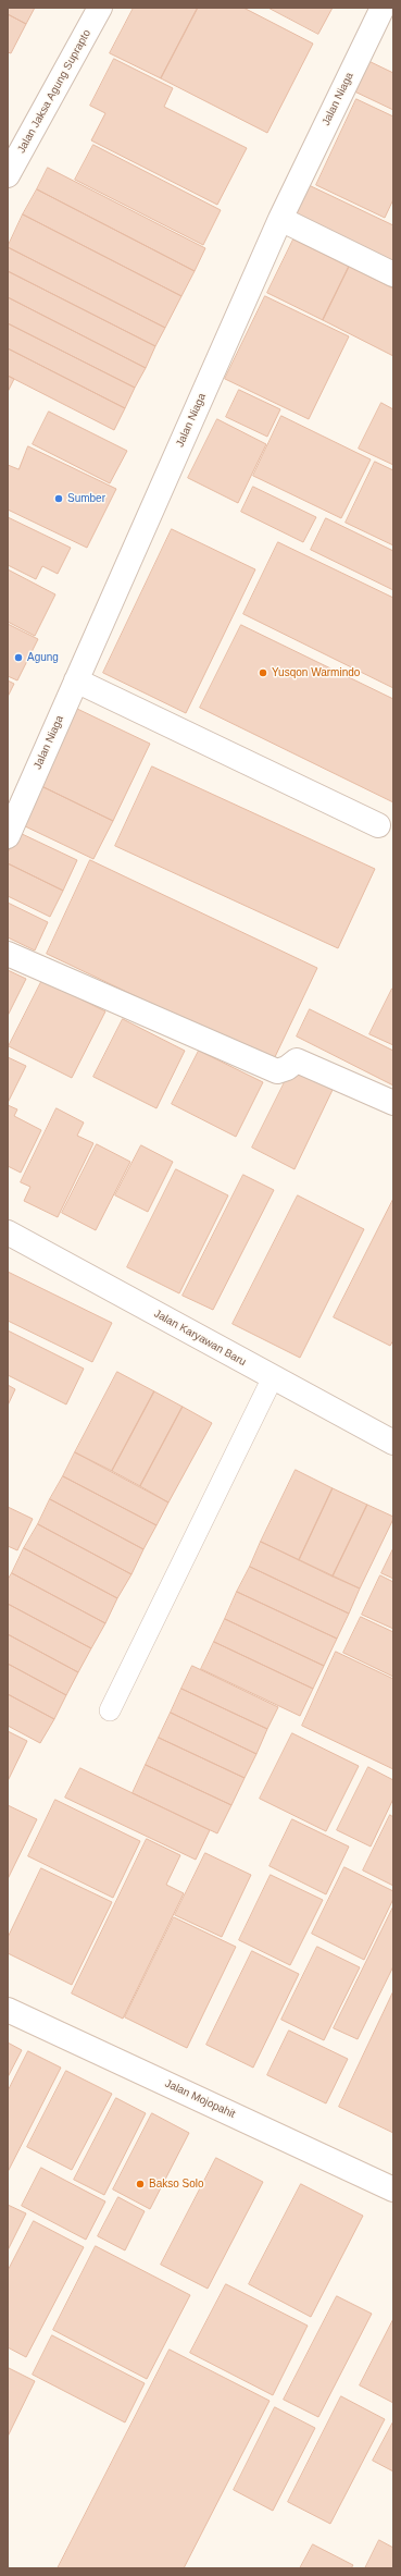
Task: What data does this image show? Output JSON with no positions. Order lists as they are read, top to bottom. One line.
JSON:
{"streets":{"street":["Jalan Jaksa Agung Suprapto","Jalan Niaga","Jalan Karyawan Baru","Jalan Mojopahit"]},"places":["Sumber","Agung","Yusqon Warmindo","Bakso Solo"]}
